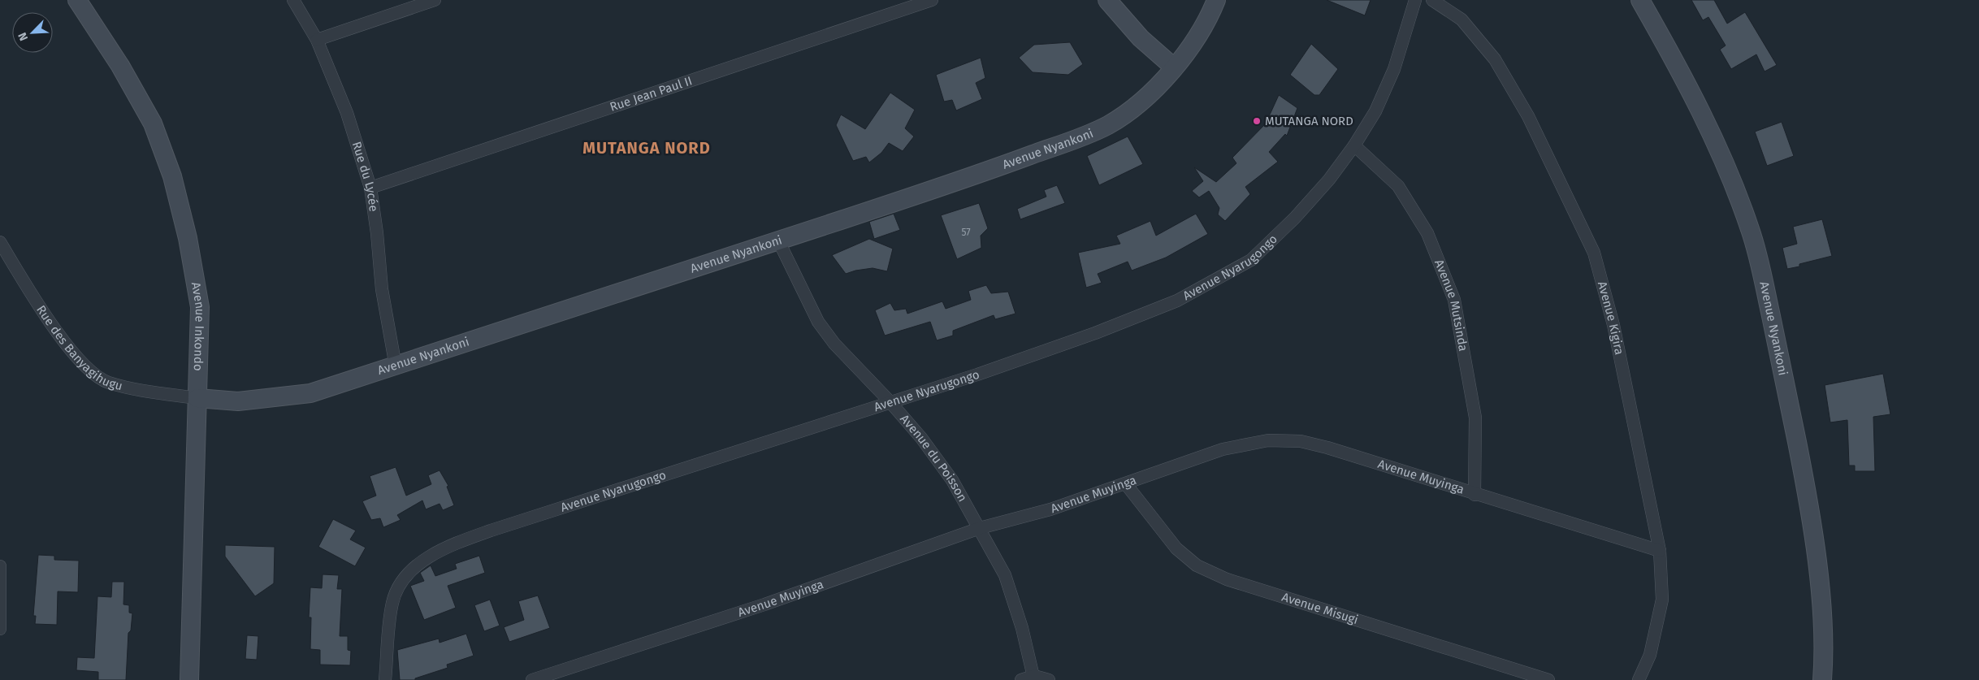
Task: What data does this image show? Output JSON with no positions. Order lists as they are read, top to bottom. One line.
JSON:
{"streets":{"street":["Rue Jean Paul II","Avenue Nyankoni","Rue du Lycée","Avenue Nyarugongo","Avenue Mutsinda","Avenue Kigira","Avenue Inkondo","Rue des Banyagihugu","Avenue du Poisson","Avenue Muyinga","Avenue Misugi"]},"crossings":[["Rue Jean Paul II","Rue du Lycée"],["Avenue Nyankoni","Rue du Lycée"],["Avenue Nyankoni","Avenue Inkondo"],["Avenue Nyankoni","Rue des Banyagihugu"],["Avenue Nyankoni","Avenue du Poisson"],["Avenue Nyarugongo","Avenue Mutsinda"],["Avenue Nyarugongo","Avenue du Poisson"],["Avenue Mutsinda","Avenue Muyinga"],["Avenue Kigira","Avenue Muyinga"],["Avenue Inkondo","Rue des Banyagihugu"],["Avenue du Poisson","Avenue Muyinga"],["Avenue Muyinga","Avenue Misugi"]],"districts":["MUTANGA NORD"],"places":["MUTANGA NORD"],"house_numbers":["57"],"north":"bottom left"}
